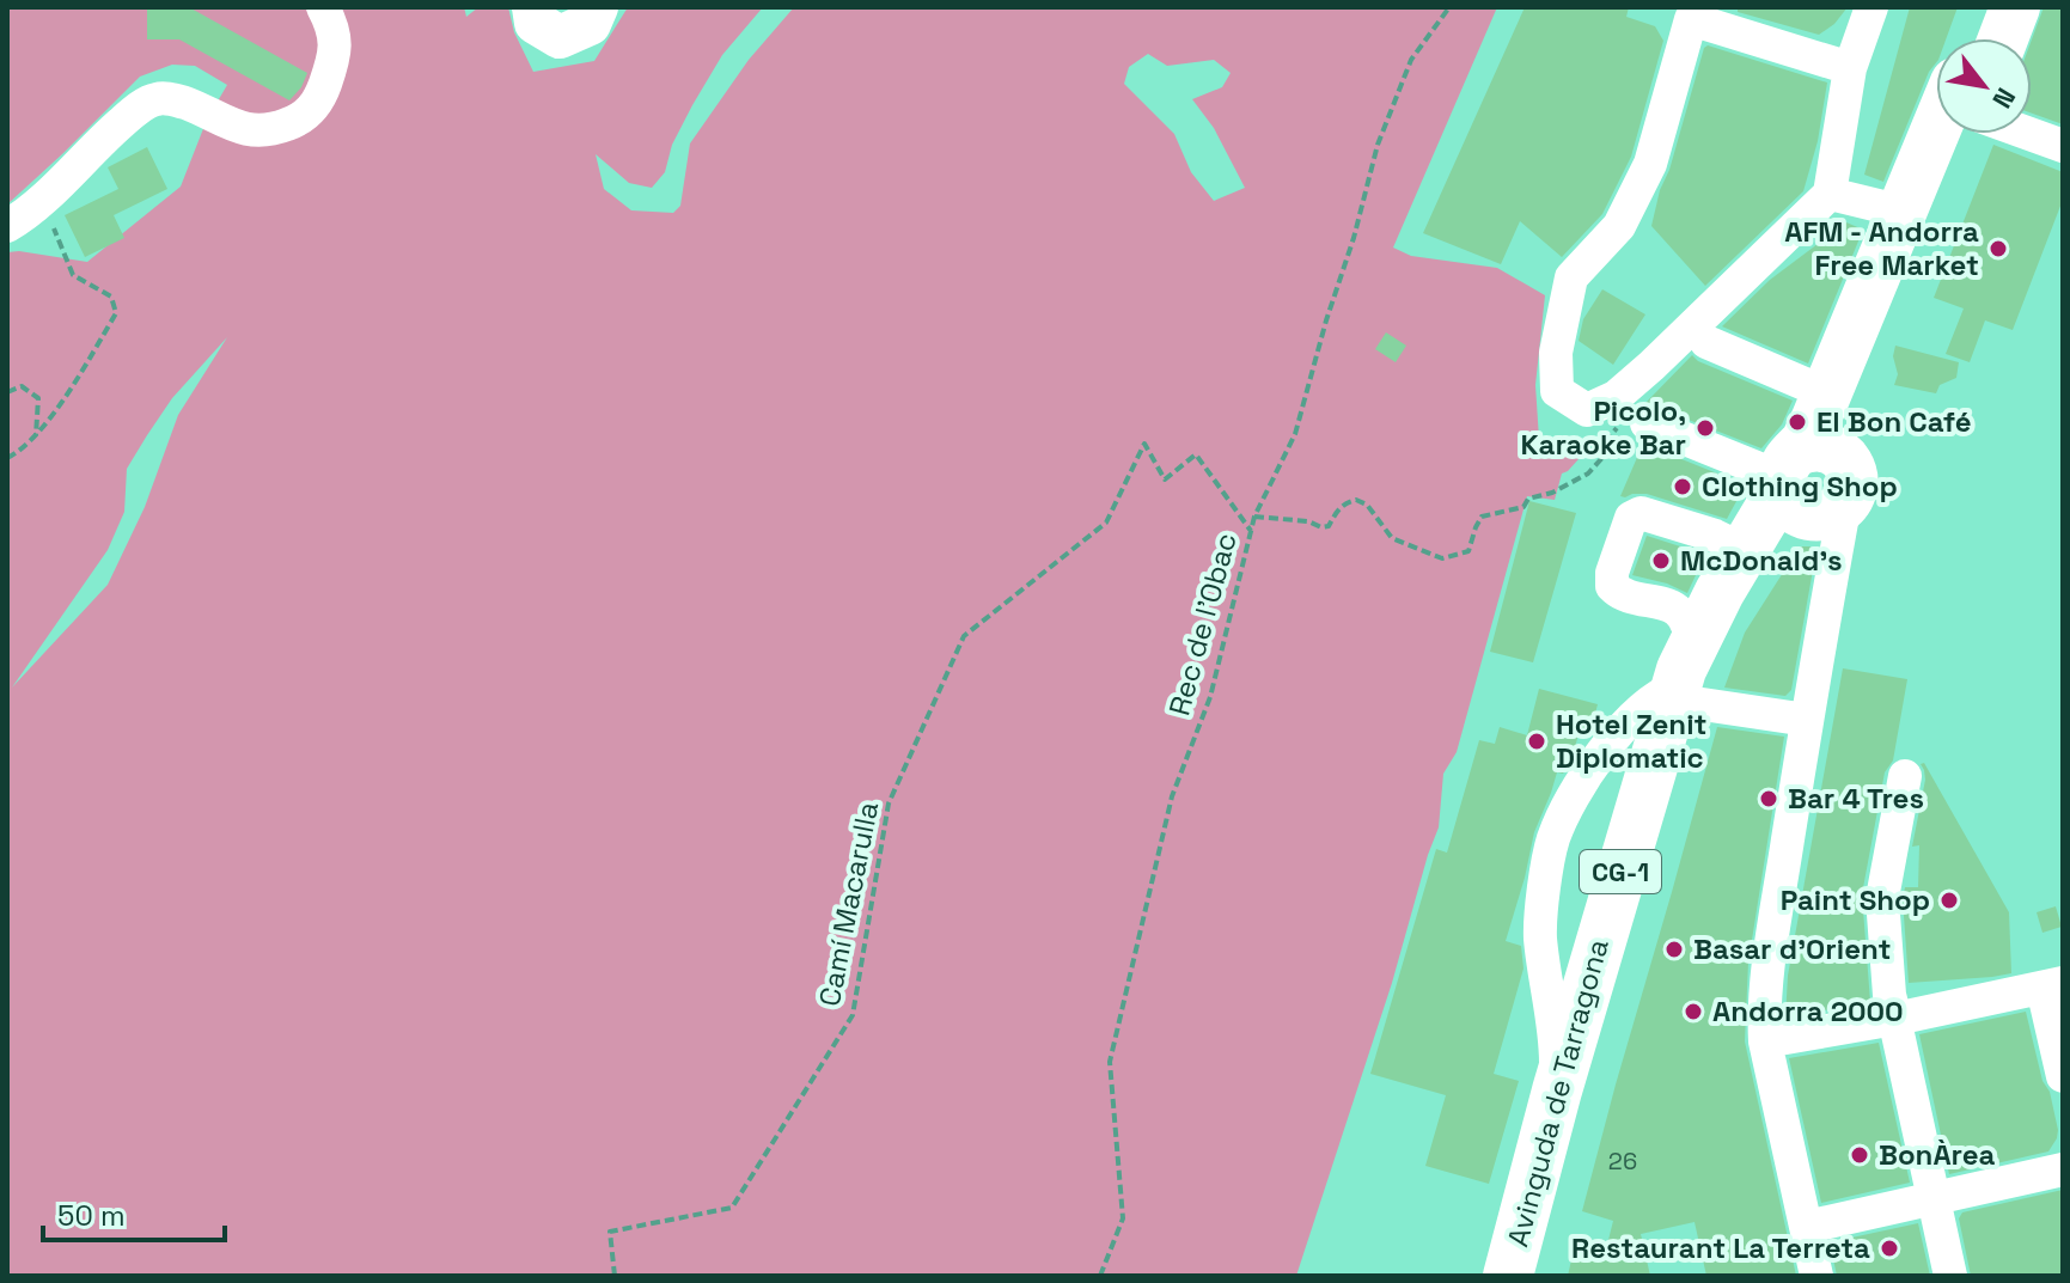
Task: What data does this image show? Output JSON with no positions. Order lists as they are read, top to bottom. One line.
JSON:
{"streets":{"highway":["CG-1","Avinguda de Tarragona"],"path":["Rec de l'Obac","Camí Macarulla"]},"crossings":[["Rec de l'Obac","Camí Macarulla"]],"places":["AFM - Andorra Free Market","El Bon Café","Picolo, Karaoke Bar","Clothing Shop","McDonald's","Hotel Zenit Diplomatic","Bar 4 Tres","Paint Shop","Basar d'Orient","Andorra 2000","BonÀrea","Restaurant La Terreta"],"house_numbers":["26"],"scale_bar":"50 m","north":"bottom right"}
